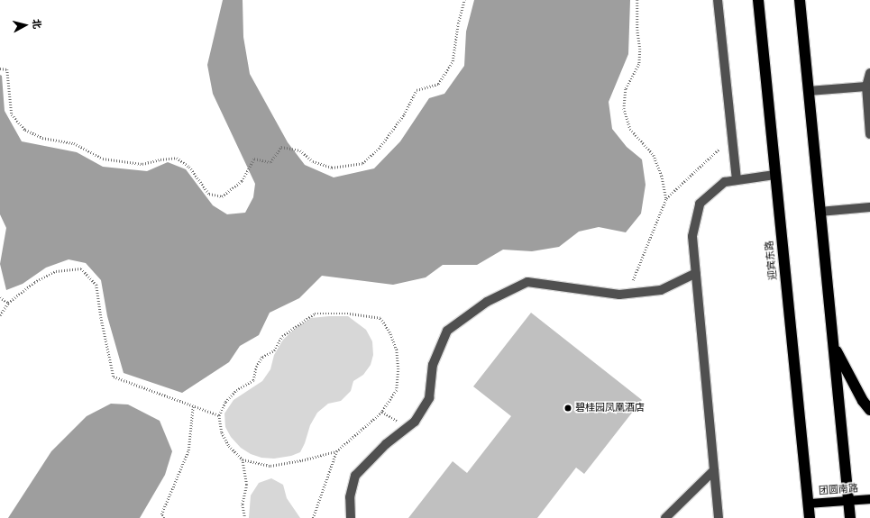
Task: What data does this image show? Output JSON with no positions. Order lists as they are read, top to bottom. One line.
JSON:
{"streets":{"highway":["迎宾东路"],"main road":["团圆南路"]},"crossings":[["迎宾东路","团圆南路"]],"places":["碧桂园凤凰酒店"],"north":"right"}
